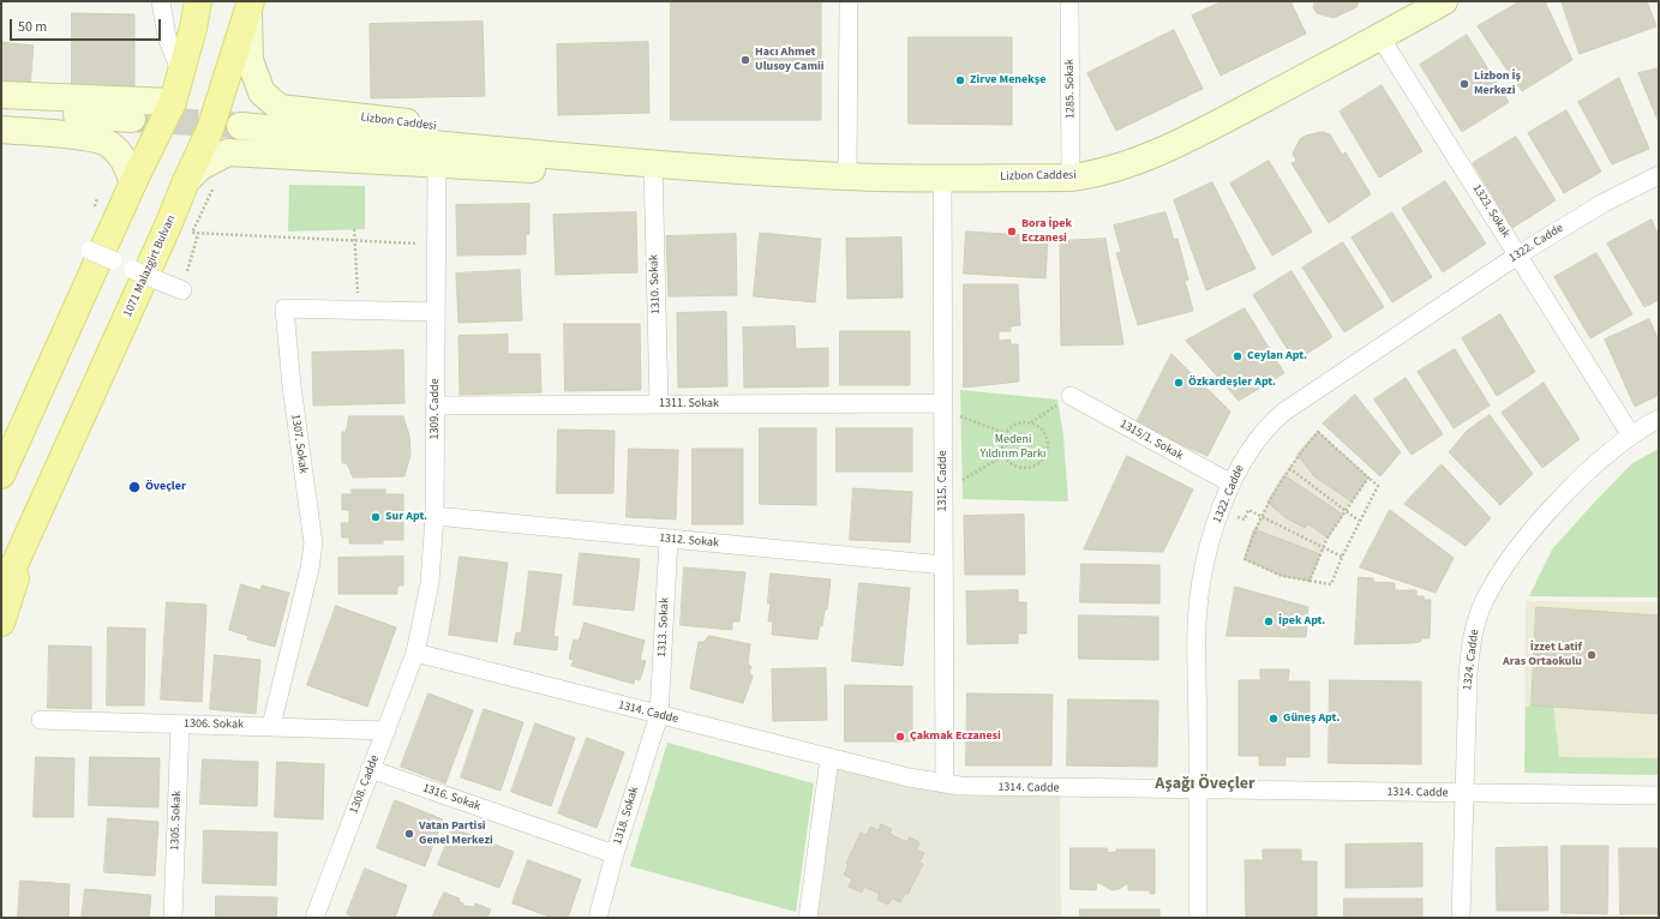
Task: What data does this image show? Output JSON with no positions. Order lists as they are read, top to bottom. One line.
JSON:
{"streets":{"main road":["Lizbon Caddesi","1071 Malazgirt Bulvarı"],"street":["1285. Sokak","1323. Sokak","1322. Cadde","1310. Sokak","1311. Sokak","1309. Cadde","1315/1. Sokak","1307. Sokak","1315. Cadde","1312. Sokak","1313. Sokak","1324. Cadde","1314. Cadde","1306. Sokak","1308. Cadde","1316. Sokak","1318. Sokak","1305. Sokak"]},"crossings":[["1285. Sokak","Lizbon Caddesi"],["Lizbon Caddesi","1323. Sokak"],["Lizbon Caddesi","1071 Malazgirt Bulvarı"],["Lizbon Caddesi","1310. Sokak"],["Lizbon Caddesi","1309. Cadde"],["Lizbon Caddesi","1315. Cadde"],["1323. Sokak","1322. Cadde"],["1323. Sokak","1324. Cadde"],["1322. Cadde","1315/1. Sokak"],["1322. Cadde","1314. Cadde"],["1310. Sokak","1311. Sokak"],["1311. Sokak","1309. Cadde"],["1311. Sokak","1315. Cadde"],["1309. Cadde","1307. Sokak"],["1309. Cadde","1312. Sokak"],["1309. Cadde","1314. Cadde"],["1309. Cadde","1308. Cadde"],["1307. Sokak","1306. Sokak"],["1315. Cadde","1312. Sokak"],["1315. Cadde","1314. Cadde"],["1312. Sokak","1313. Sokak"],["1313. Sokak","1314. Cadde"],["1313. Sokak","1318. Sokak"],["1324. Cadde","1314. Cadde"],["1314. Cadde","1308. Cadde"],["1314. Cadde","1318. Sokak"],["1306. Sokak","1308. Cadde"],["1306. Sokak","1305. Sokak"],["1308. Cadde","1316. Sokak"],["1316. Sokak","1318. Sokak"]],"districts":["Aşağı Öveçler"],"parks":["Medeni Yıldırım Parkı"],"places":["Hacı Ahmet Ulusoy Camii","Zirve Menekşe","Lizbon İş Merkezi","Bora İpek Eczanesi","Ceylan Apt.","Özkardeşler Apt.","Öveçler","Sur Apt.","İpek Apt.","İzzet Latif Aras Ortaokulu","Güneş Apt.","Çakmak Eczanesi","Vatan Partisi Genel Merkezi"],"scale_bar":"50 m"}
